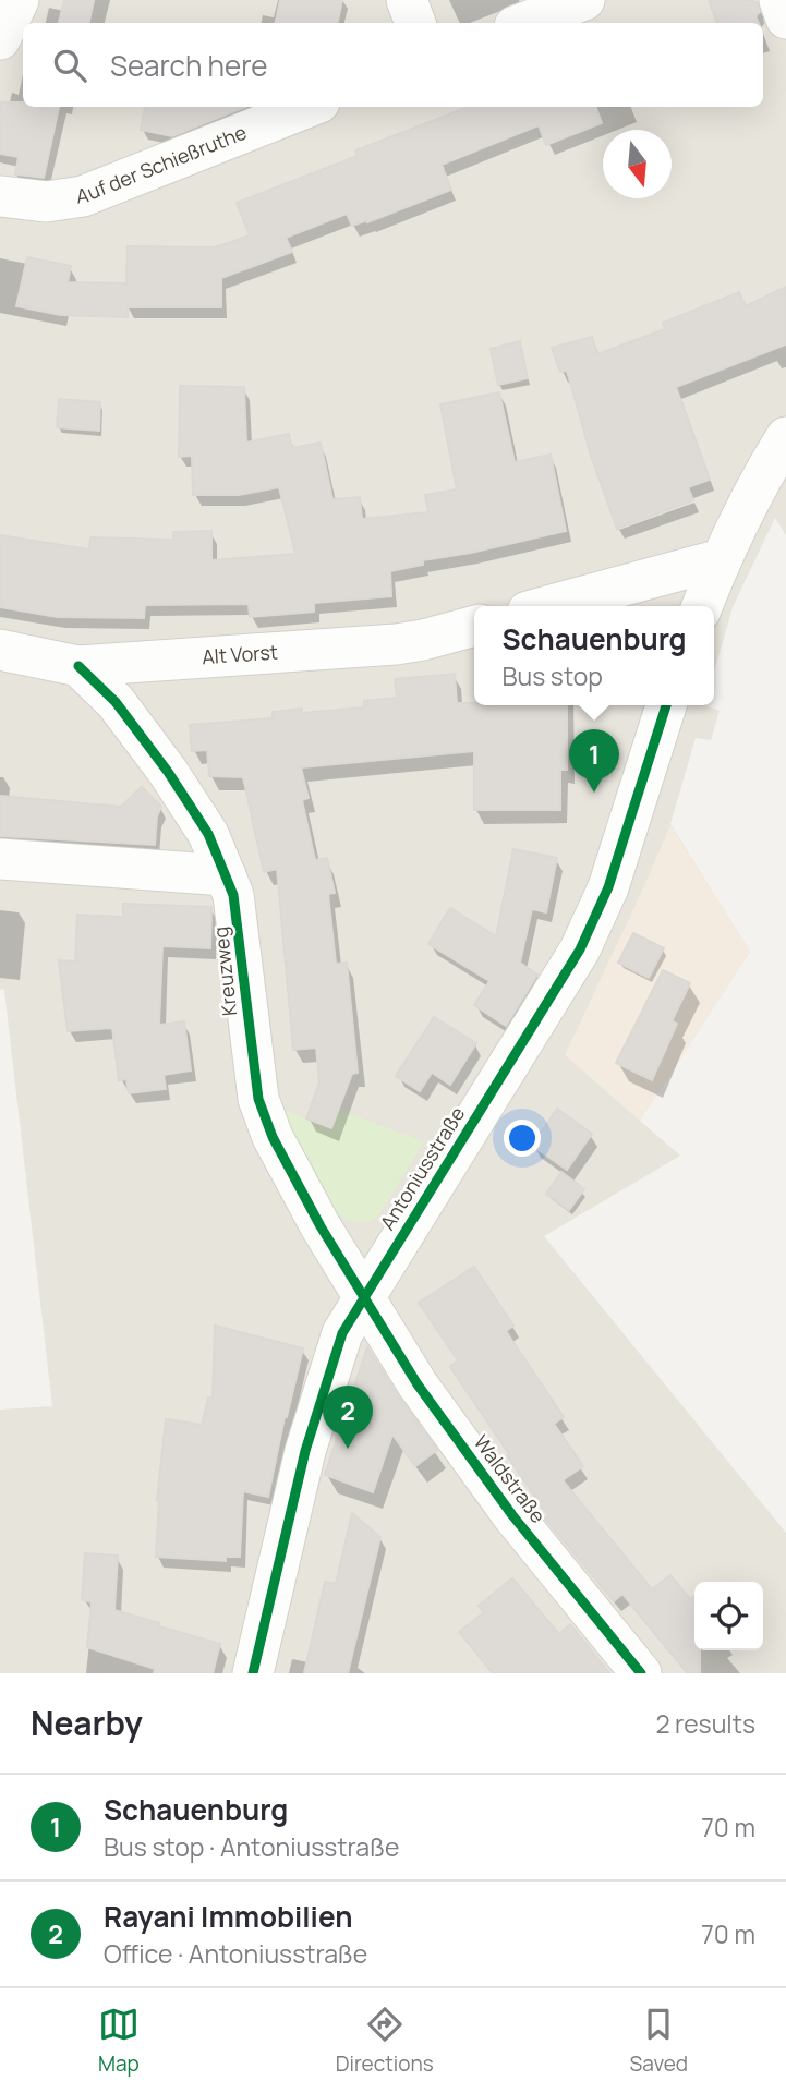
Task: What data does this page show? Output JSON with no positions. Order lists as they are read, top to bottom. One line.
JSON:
{"streets":{"street":["Auf der Schießruthe","Alt Vorst","Kreuzweg","Antoniusstraße","Waldstraße"]},"crossings":[["Alt Vorst","Kreuzweg"],["Kreuzweg","Antoniusstraße"],["Kreuzweg","Waldstraße"],["Antoniusstraße","Waldstraße"]],"north":"bottom","page":{"search":"Search here","popup":["Schauenburg","Bus stop"],"pins":["1","2"],"heading":["Nearby","2 results"],"list":[{"mark":"1","name":"Schauenburg","note":"Bus stop · Antoniusstraße","value":"70 m"},{"mark":"2","name":"Rayani Immobilien","note":"Office · Antoniusstraße","value":"70 m"}],"nav":["Map","Directions","Saved"]}}
